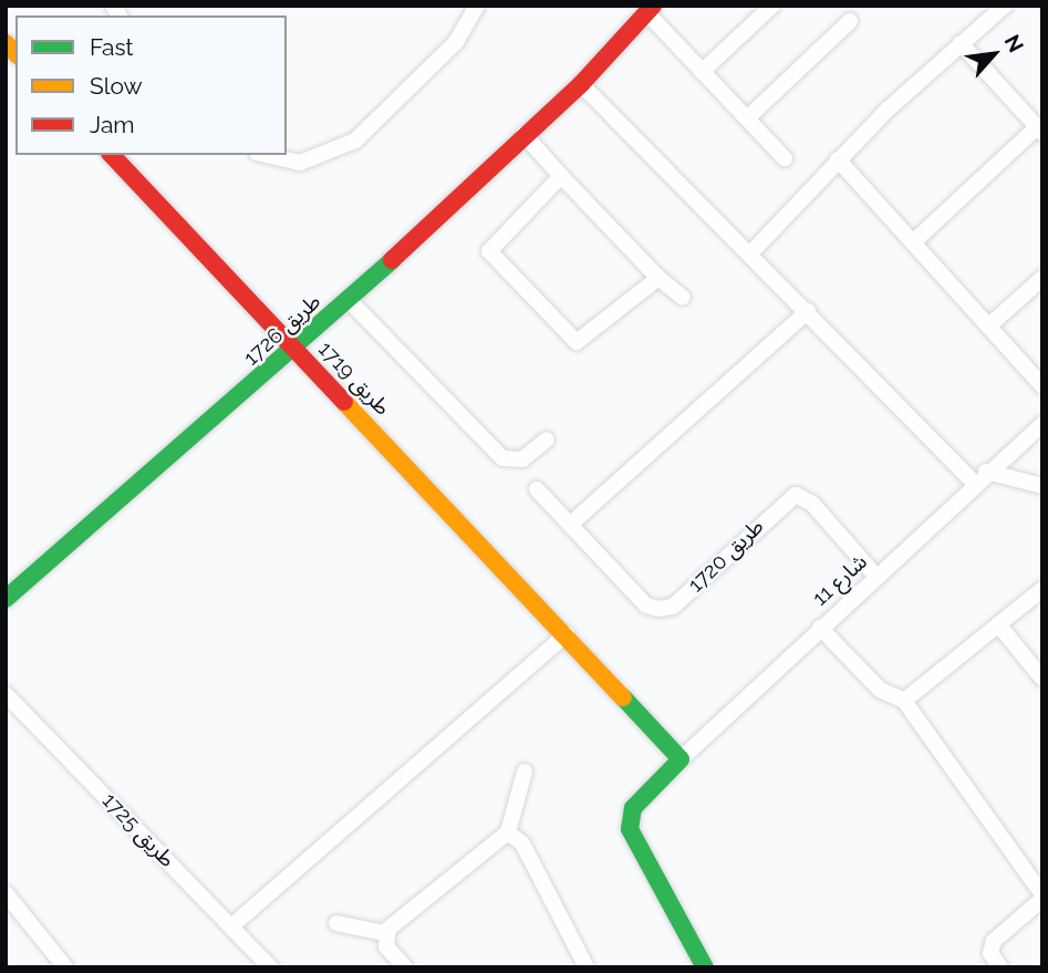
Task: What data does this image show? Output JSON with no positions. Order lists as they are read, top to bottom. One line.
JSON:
{"streets":{"street":["طريق 1726","طريق 1719","طريق 1720","شارع 11","طريق 1725"]},"crossings":[["طريق 1726","طريق 1719"],["طريق 1719","شارع 11"],["طريق 1720","شارع 11"]],"legend":["Fast","Slow","Jam"],"north":"top right"}
